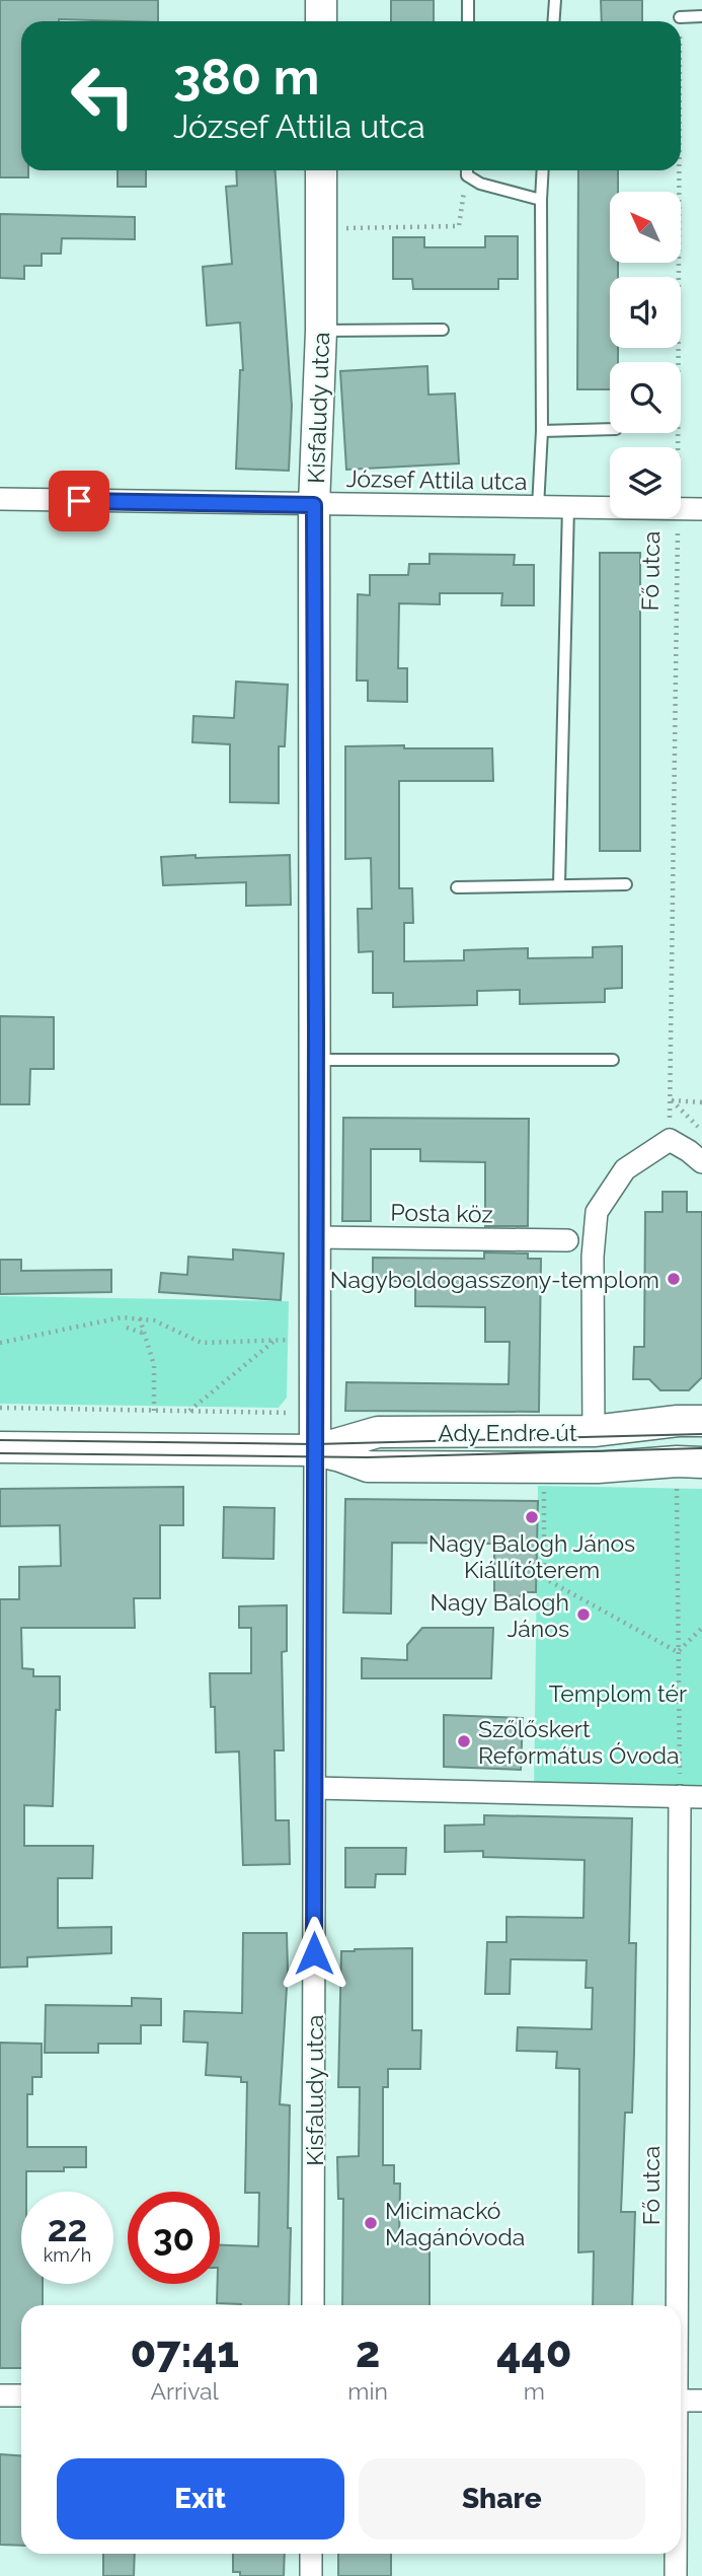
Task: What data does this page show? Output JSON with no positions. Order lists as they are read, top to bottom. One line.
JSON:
{"streets":{"street":["Kisfaludy utca","József Attila utca","Fő utca","Posta köz","Ady Endre út"]},"crossings":[["Kisfaludy utca","József Attila utca"],["Kisfaludy utca","Posta köz"],["Kisfaludy utca","Ady Endre út"]],"parks":["Templom tér"],"places":["Nagyboldogasszony-templom","Nagy Balogh János Kiállítóterem","Nagy Balogh János","Szőlőskert Református Óvoda","Micimackó Magánóvoda"],"north":"top left","page":{"turn":["380 m","József Attila utca"],"speed":"22 km/h","limit":"30","eta":["07:41","Arrival","2","min","440","m"],"buttons":["Exit","Share"]}}
